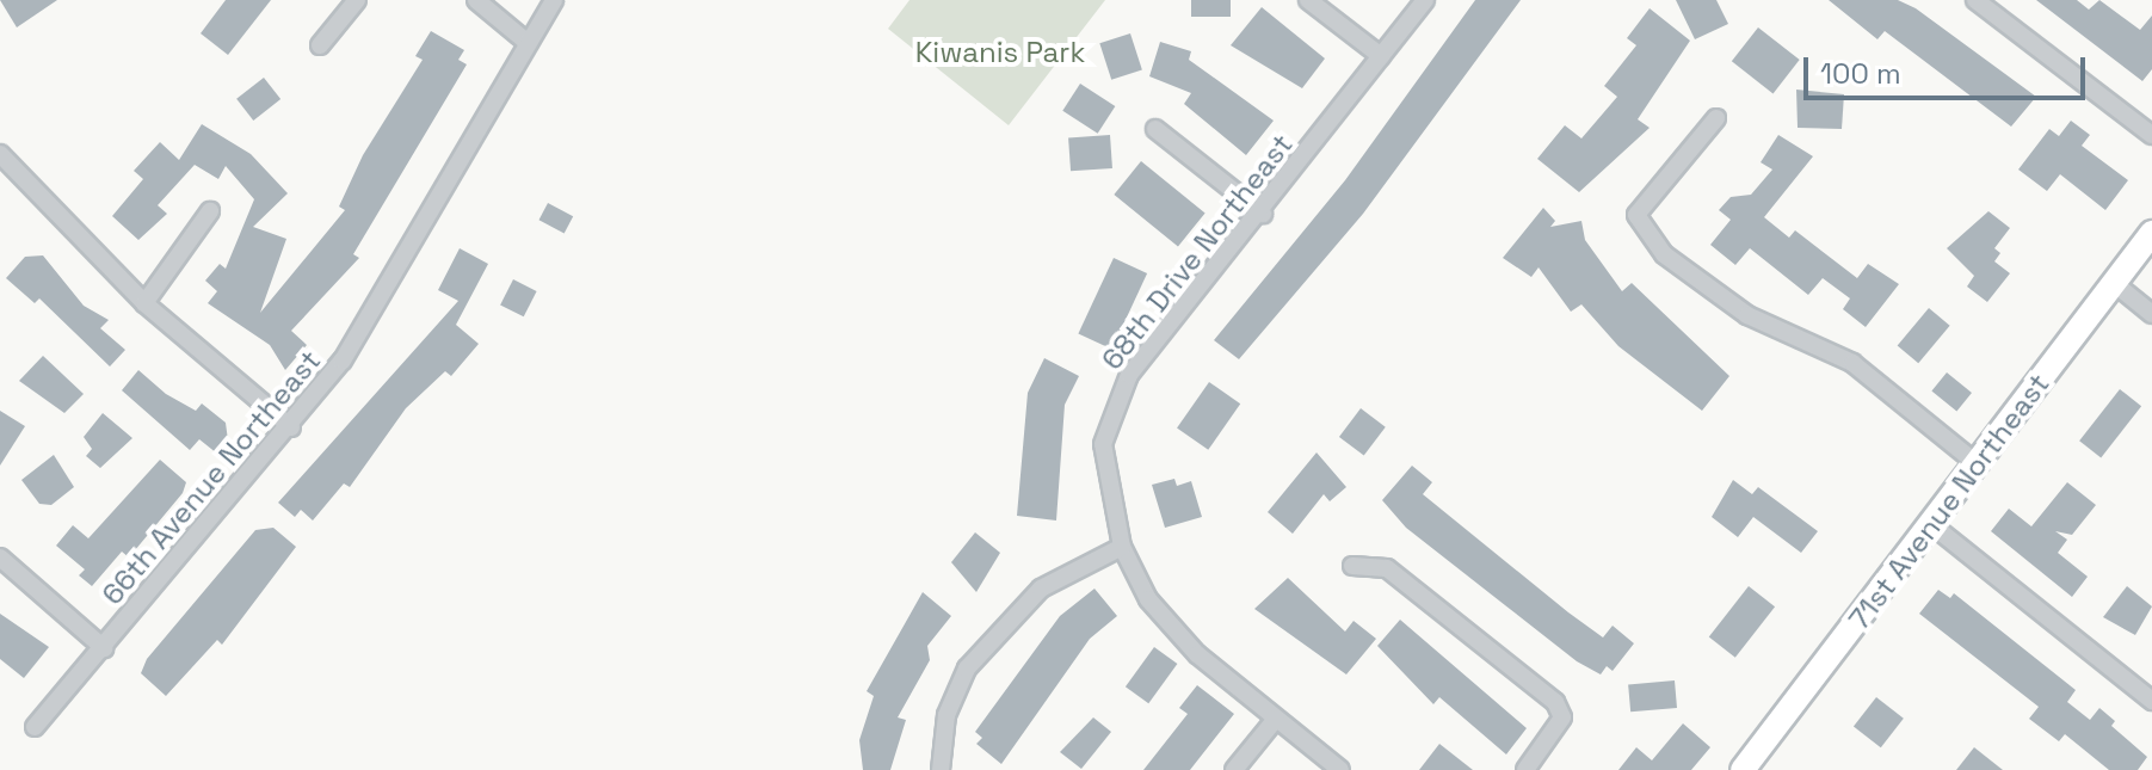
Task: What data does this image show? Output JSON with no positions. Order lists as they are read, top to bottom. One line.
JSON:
{"streets":{"street":["68th Drive Northeast","66th Avenue Northeast","71st Avenue Northeast"]},"parks":["Kiwanis Park"],"scale_bar":"100 m"}
